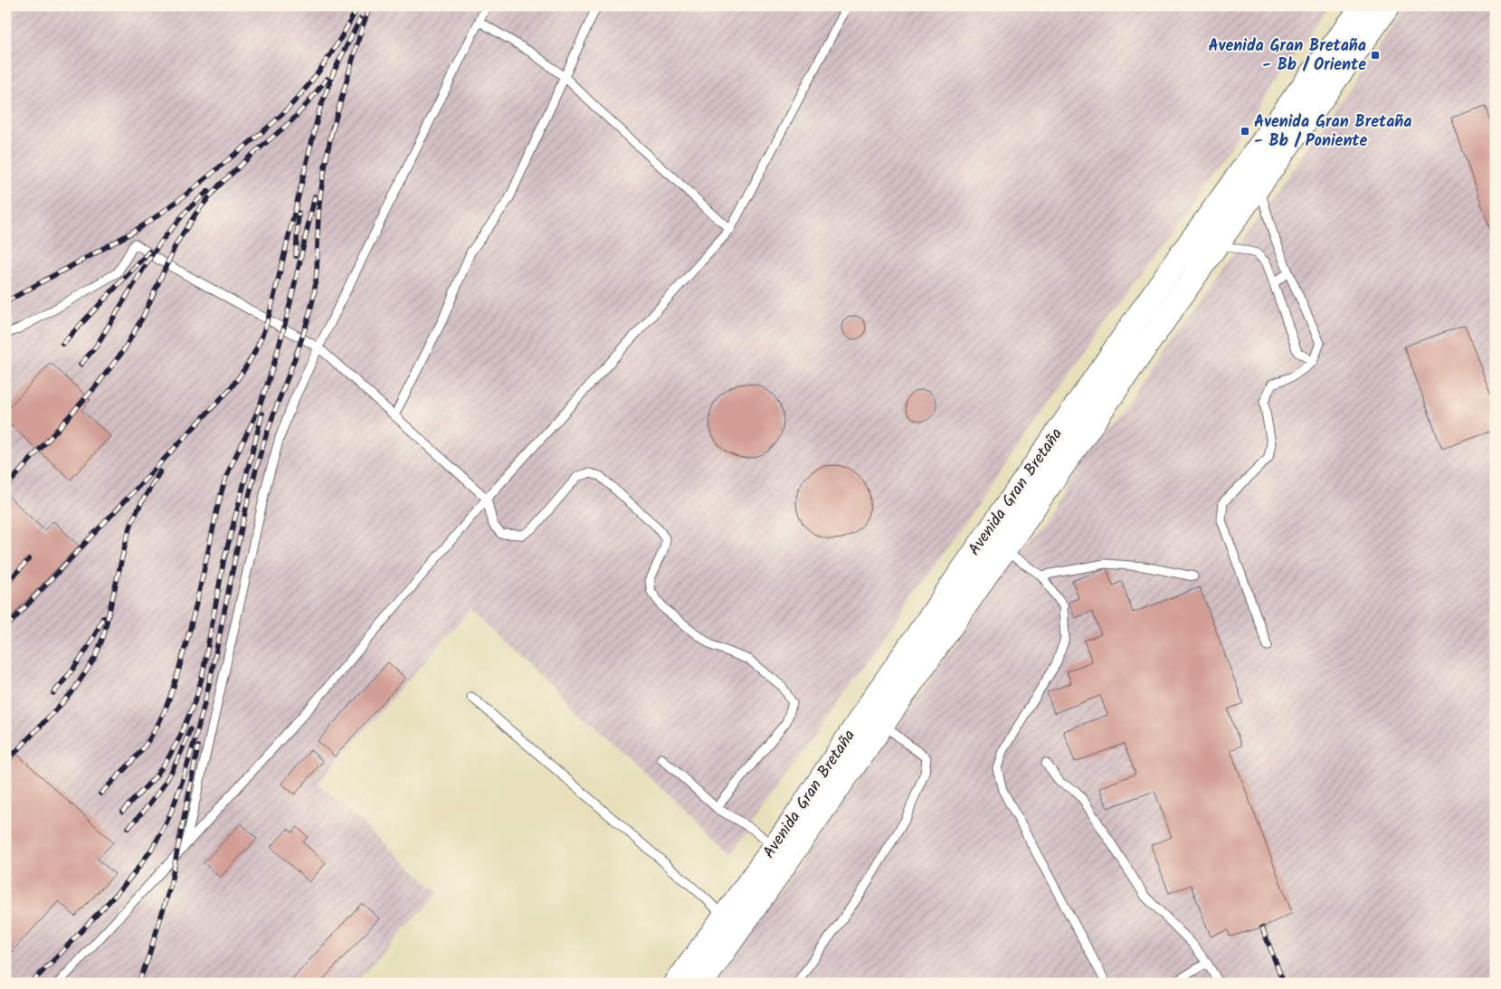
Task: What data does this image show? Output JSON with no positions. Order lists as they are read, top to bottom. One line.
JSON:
{"streets":{"main road":["Avenida Gran Bretaña"]},"places":{"transit":["Avenida Gran Bretaña - Bb / Oriente","Avenida Gran Bretaña - Bb / Poniente"]}}
